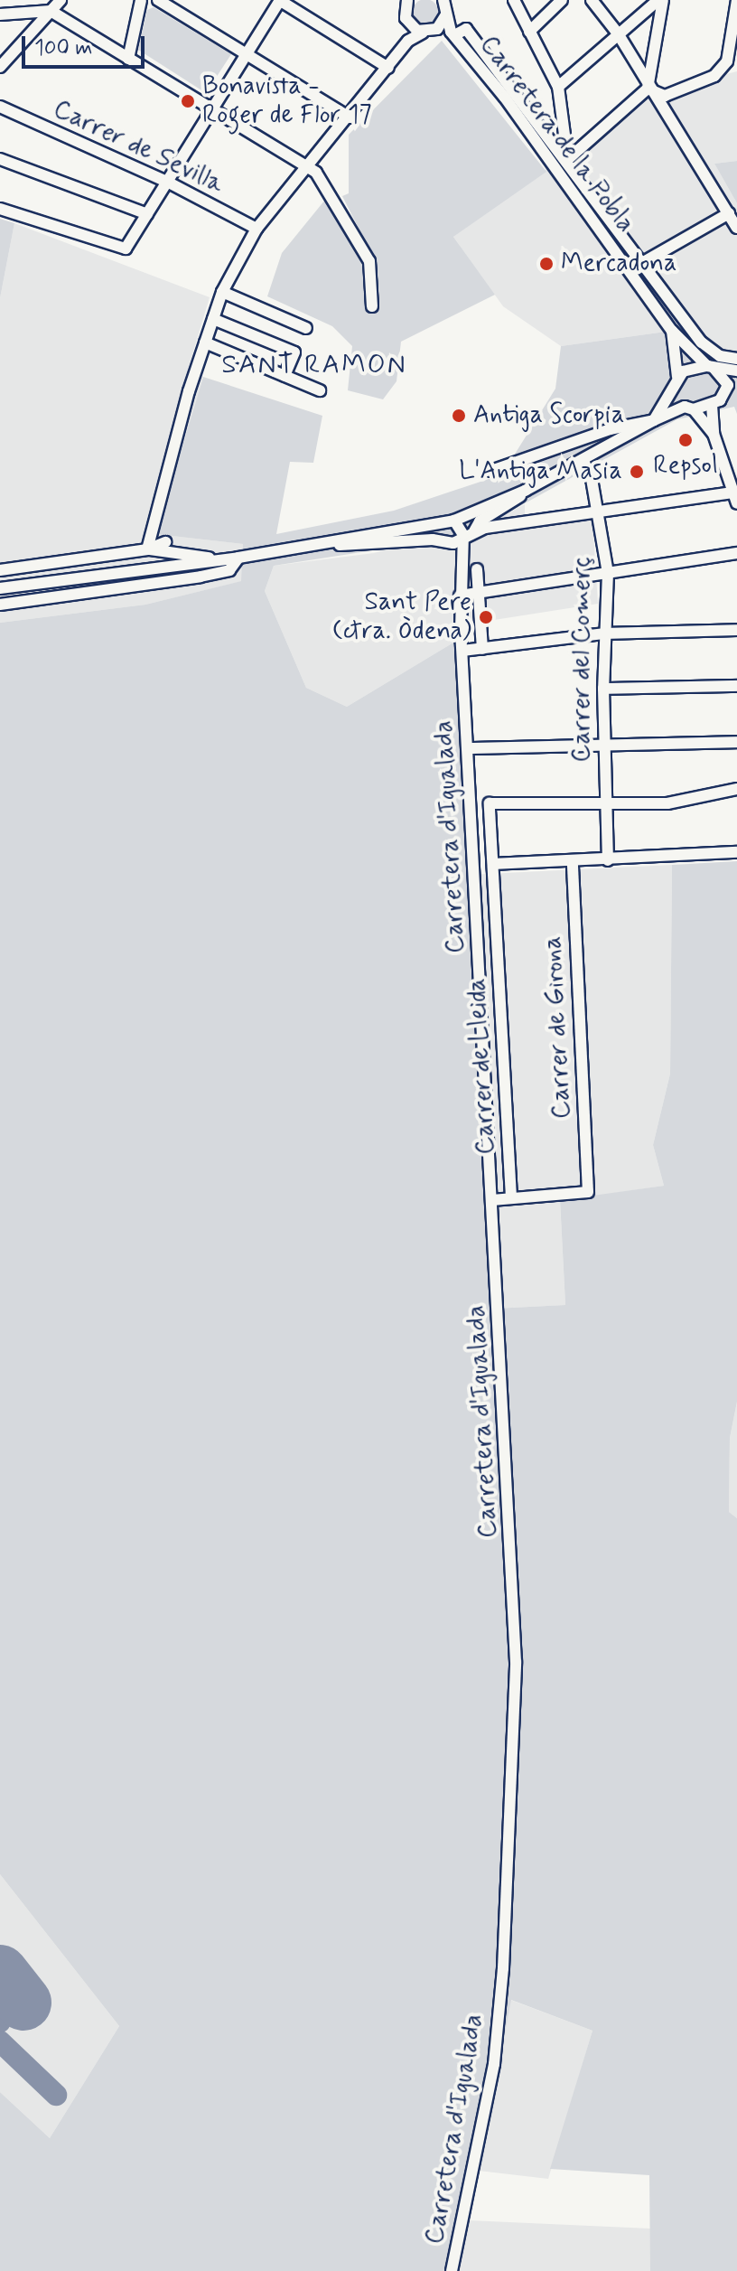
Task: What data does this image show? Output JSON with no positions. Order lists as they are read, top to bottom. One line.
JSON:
{"streets":{"street":["Carretera de la Pobla","Carrer de Sevilla","Carrer del Comerç","Carretera d'Igualada","Carrer de Girona","Carrer de Lleida"]},"crossings":[["Carrer del Comerç","Carrer de Lleida"],["Carrer de Girona","Carrer de Lleida"]],"districts":["SANT RAMON"],"places":["Bonavista - Roger de Flor 17","Mercadona","Antiga Scorpia","Repsol","L'Antiga Masia","Sant Pere (ctra. Òdena)"],"scale_bar":"100 m"}
